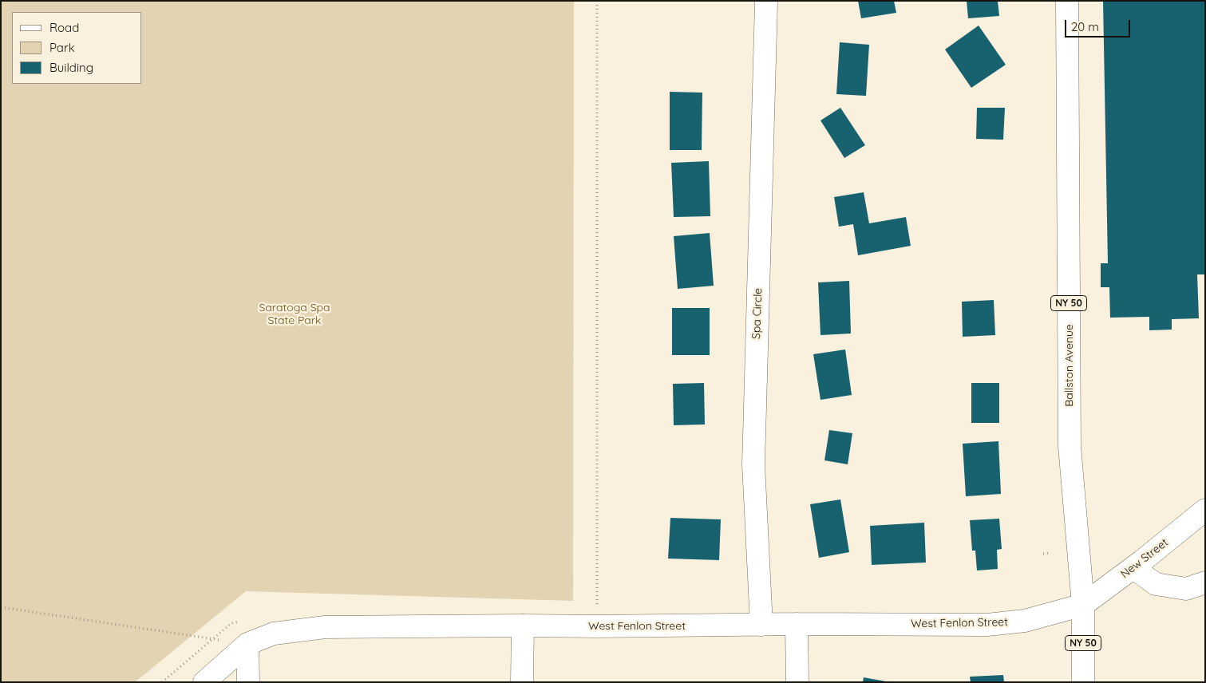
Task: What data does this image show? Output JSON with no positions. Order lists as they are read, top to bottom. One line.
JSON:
{"streets":{"main road":["NY 50","Spa Circle","Ballston Avenue","New Street","West Fenlon Street"]},"crossings":[["Spa Circle","West Fenlon Street"],["Ballston Avenue","New Street"],["Ballston Avenue","West Fenlon Street"],["New Street","West Fenlon Street"]],"parks":["Saratoga Spa State Park"],"legend":["Road","Park","Building"],"scale_bar":"20 m"}
